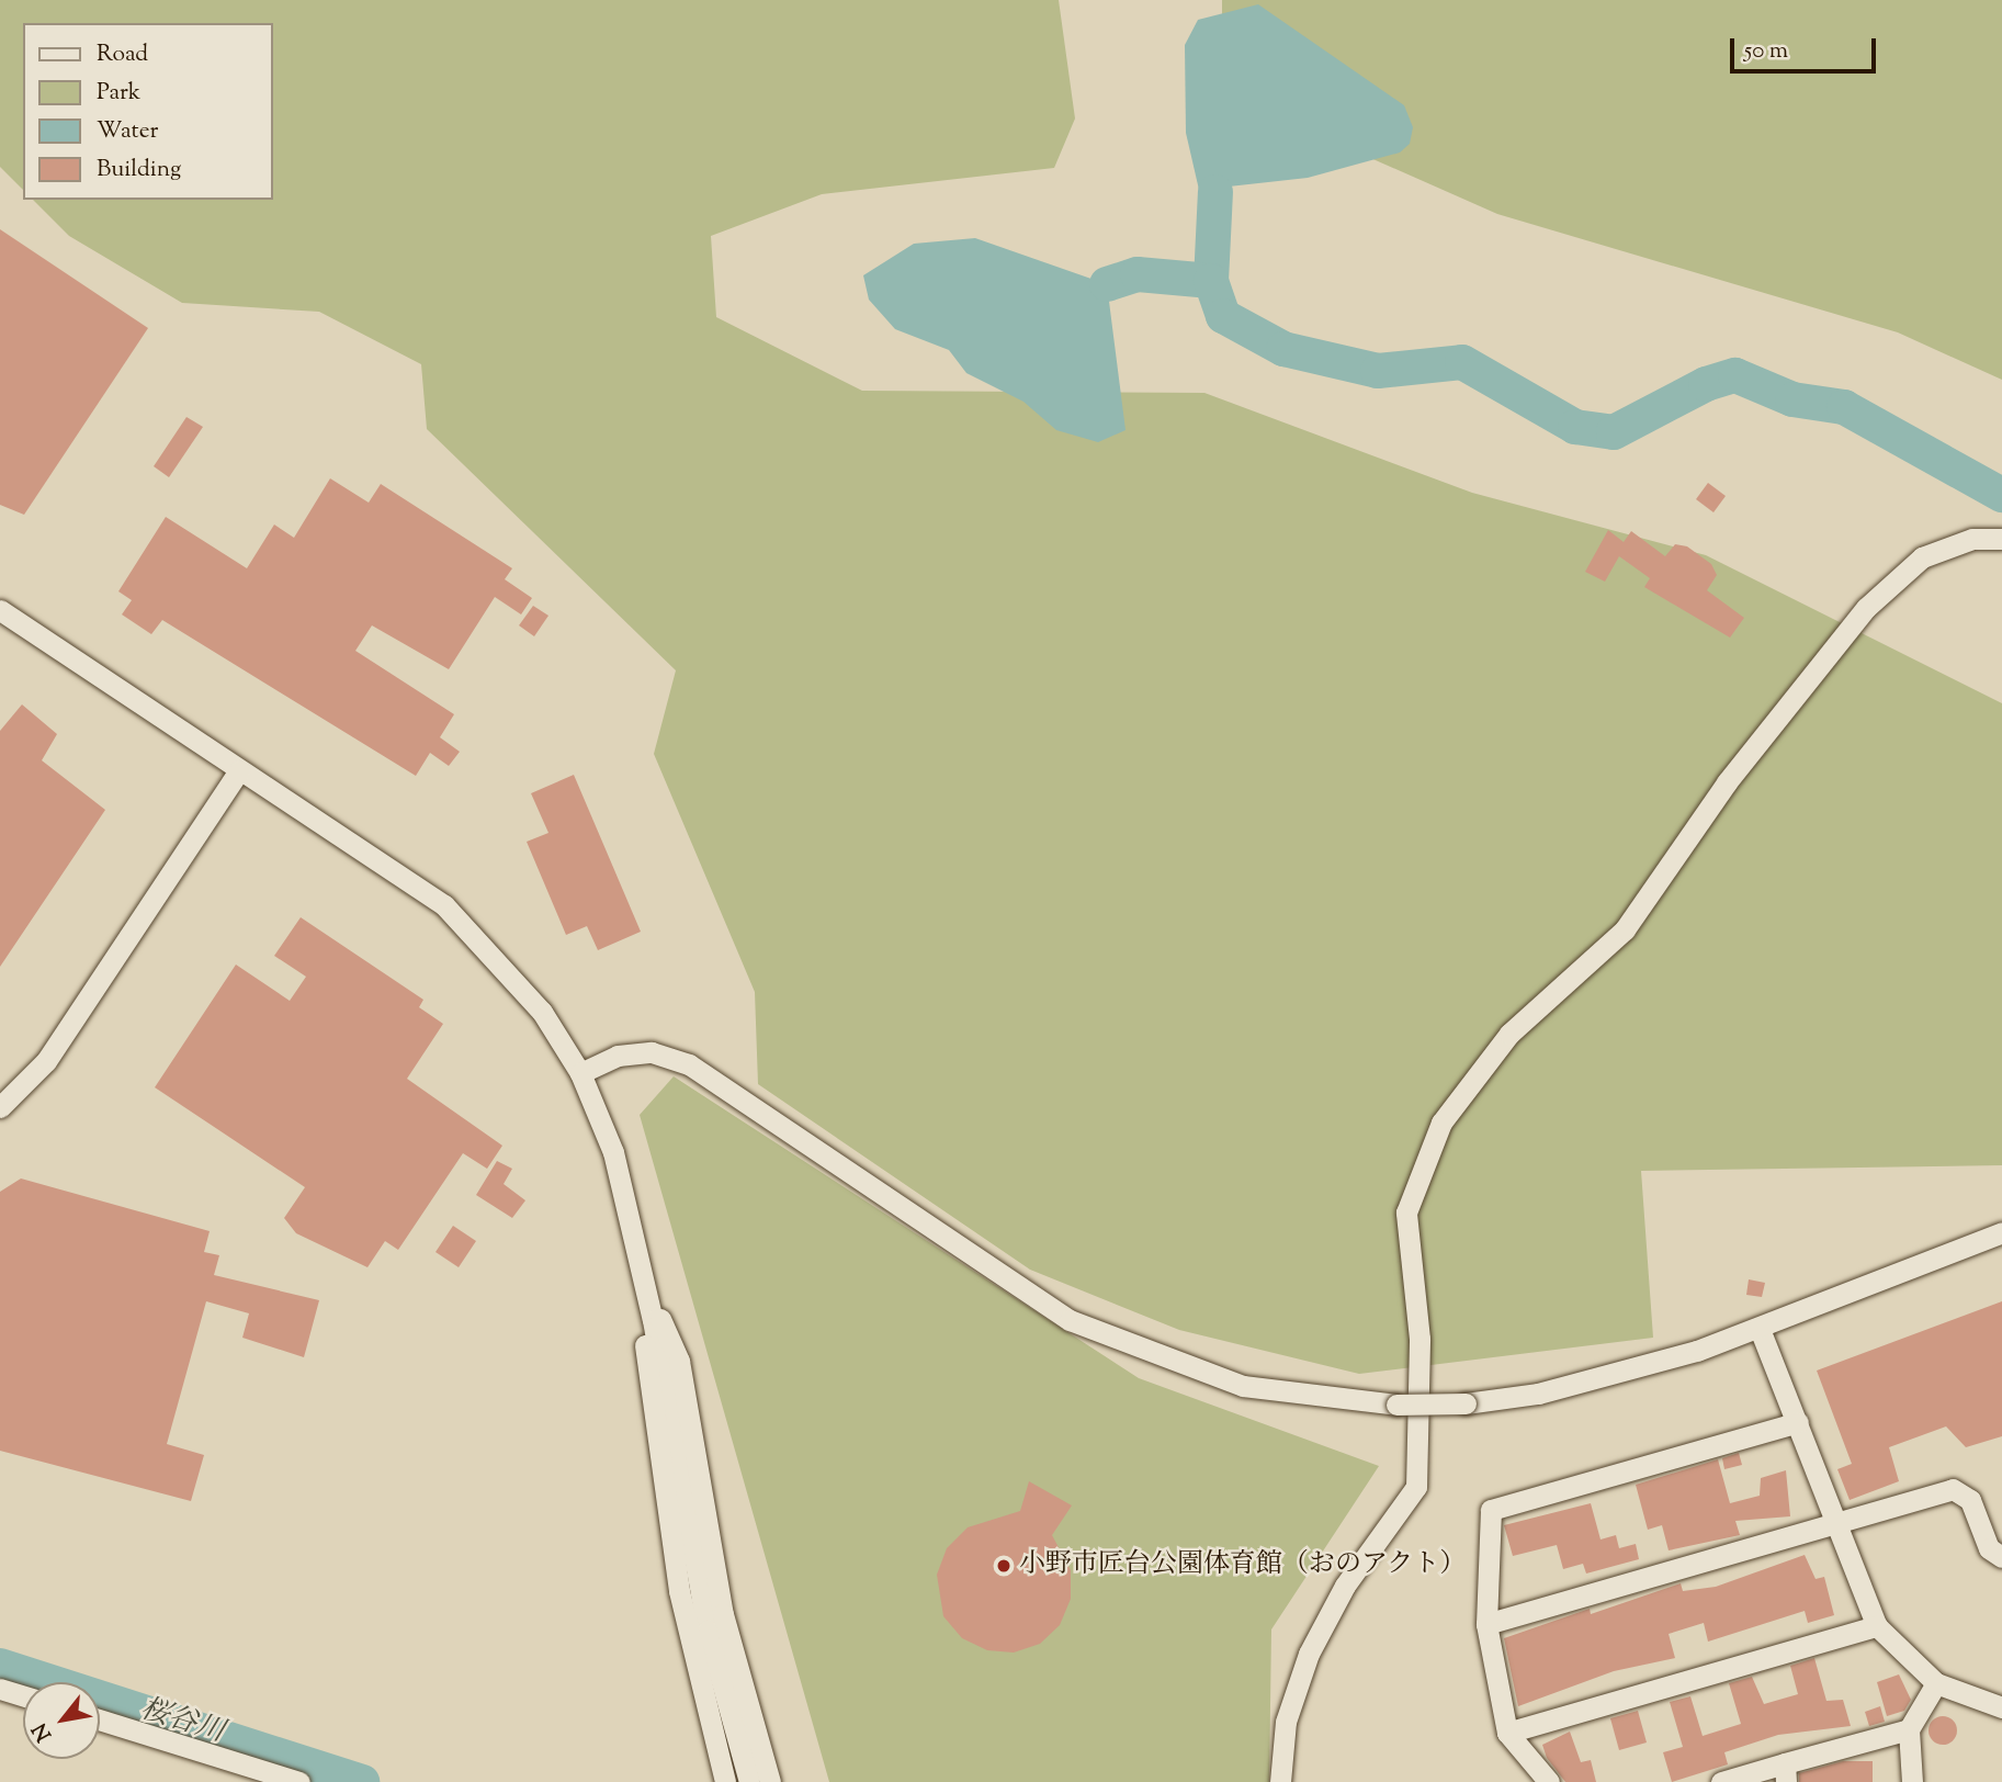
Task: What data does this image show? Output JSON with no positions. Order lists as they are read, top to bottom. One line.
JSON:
{"water":["桜谷川"],"places":["小野市匠台公園体育館（おのアクト）"],"legend":["Road","Park","Water","Building"],"scale_bar":"50 m","north":"bottom left"}
